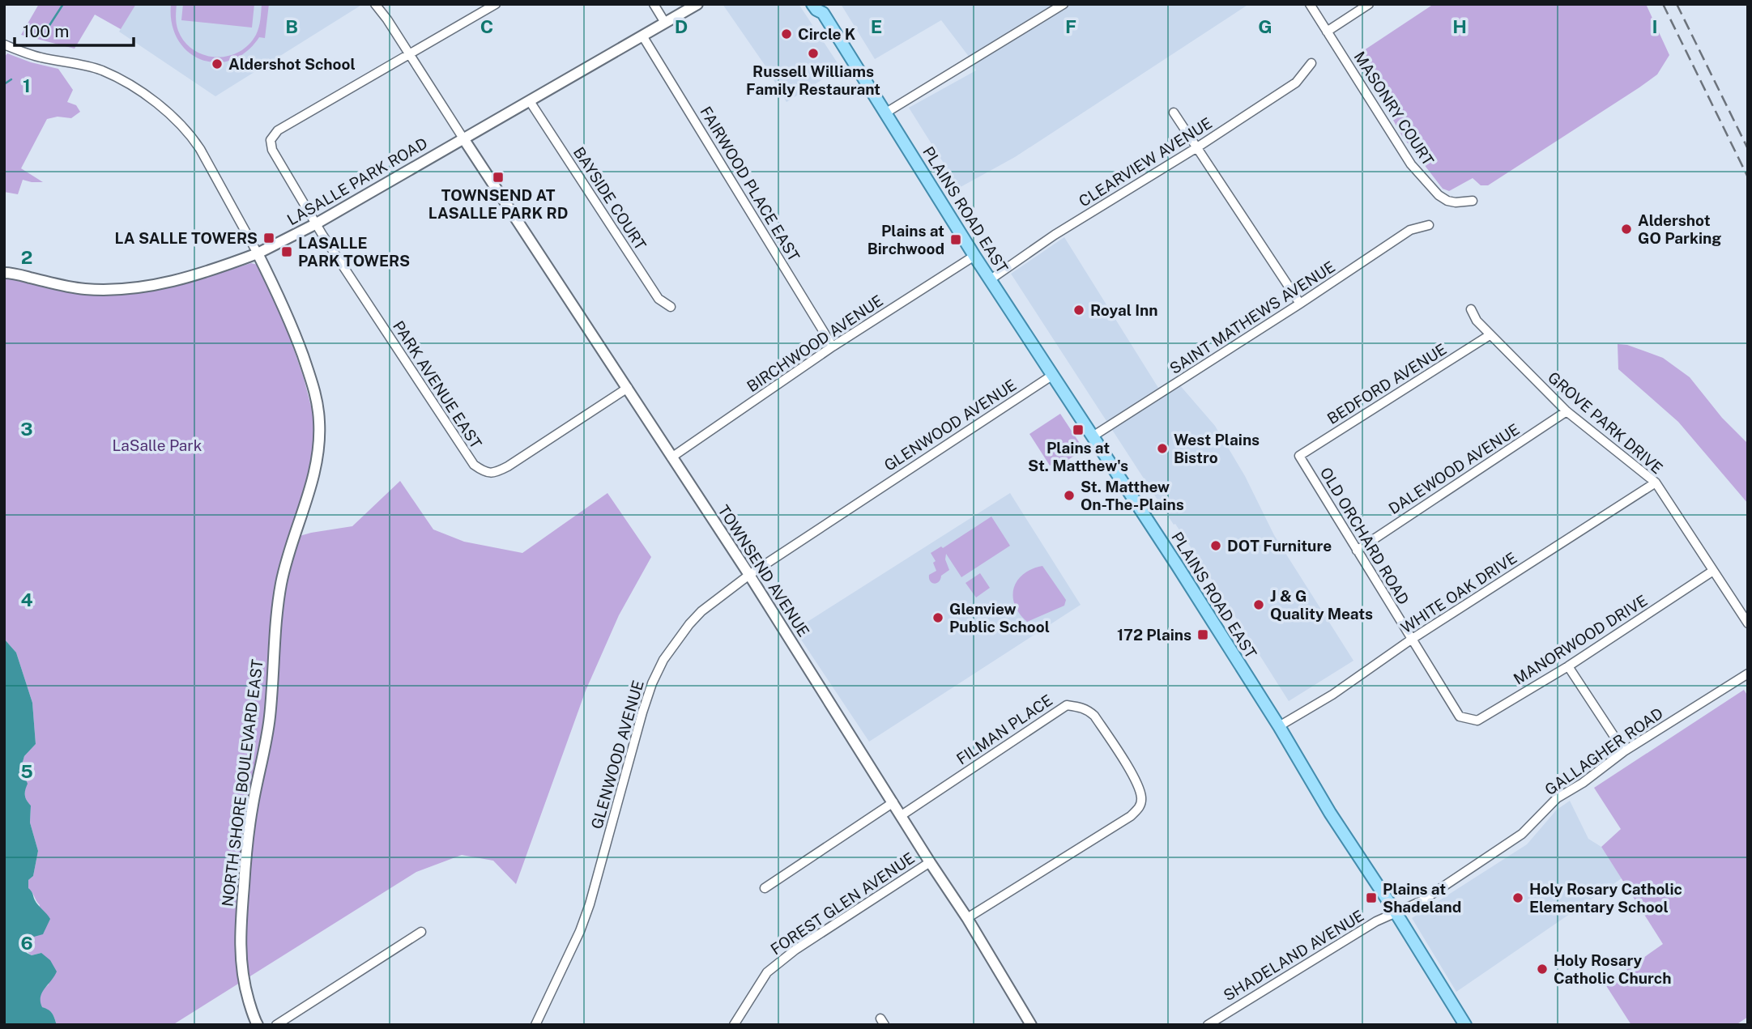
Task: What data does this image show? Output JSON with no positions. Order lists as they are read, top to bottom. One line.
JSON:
{"streets":{"main road":["PLAINS ROAD EAST"],"street":["MASONRY COURT","CLEARVIEW AVENUE","LASALLE PARK ROAD","FAIRWOOD PLACE EAST","BAYSIDE COURT","SAINT MATHEWS AVENUE","BIRCHWOOD AVENUE","BEDFORD AVENUE","PARK AVENUE EAST","GROVE PARK DRIVE","GLENWOOD AVENUE","DALEWOOD AVENUE","OLD ORCHARD ROAD","TOWNSEND AVENUE","WHITE OAK DRIVE","MANORWOOD DRIVE","FILMAN PLACE","GALLAGHER ROAD","NORTH SHORE BOULEVARD EAST","FOREST GLEN AVENUE","SHADELAND AVENUE"]},"crossings":[["CLEARVIEW AVENUE","PLAINS ROAD EAST"],["LASALLE PARK ROAD","FAIRWOOD PLACE EAST"],["LASALLE PARK ROAD","BAYSIDE COURT"],["LASALLE PARK ROAD","PARK AVENUE EAST"],["LASALLE PARK ROAD","TOWNSEND AVENUE"],["LASALLE PARK ROAD","NORTH SHORE BOULEVARD EAST"],["FAIRWOOD PLACE EAST","BIRCHWOOD AVENUE"],["PLAINS ROAD EAST","SAINT MATHEWS AVENUE"],["PLAINS ROAD EAST","BIRCHWOOD AVENUE"],["PLAINS ROAD EAST","GLENWOOD AVENUE"],["PLAINS ROAD EAST","WHITE OAK DRIVE"],["PLAINS ROAD EAST","GALLAGHER ROAD"],["PLAINS ROAD EAST","SHADELAND AVENUE"],["BIRCHWOOD AVENUE","TOWNSEND AVENUE"],["BEDFORD AVENUE","GROVE PARK DRIVE"],["BEDFORD AVENUE","OLD ORCHARD ROAD"],["PARK AVENUE EAST","TOWNSEND AVENUE"],["GROVE PARK DRIVE","DALEWOOD AVENUE"],["GROVE PARK DRIVE","WHITE OAK DRIVE"],["GROVE PARK DRIVE","MANORWOOD DRIVE"],["GLENWOOD AVENUE","TOWNSEND AVENUE"],["DALEWOOD AVENUE","OLD ORCHARD ROAD"],["OLD ORCHARD ROAD","WHITE OAK DRIVE"],["OLD ORCHARD ROAD","MANORWOOD DRIVE"],["TOWNSEND AVENUE","FILMAN PLACE"],["TOWNSEND AVENUE","FOREST GLEN AVENUE"],["GALLAGHER ROAD","SHADELAND AVENUE"]],"parks":["LaSalle Park"],"places":{"other":["Circle K","Russell Williams Family Restaurant","Aldershot School","Aldershot GO Parking","Royal Inn","West Plains Bistro","St. Matthew On-The-Plains","DOT Furniture","J & G Quality Meats","Glenview Public School","Holy Rosary Catholic Elementary School","Holy Rosary Catholic Church"],"transit":["TOWNSEND AT LASALLE PARK RD","LA SALLE TOWERS","Plains at Birchwood","LASALLE PARK TOWERS","Plains at St. Matthew's","172 Plains","Plains at Shadeland"]},"scale_bar":"100 m","grid":{"columns":["B","C","D","E","F","G","H","I"],"rows":["1","2","3","4","5","6"]}}
